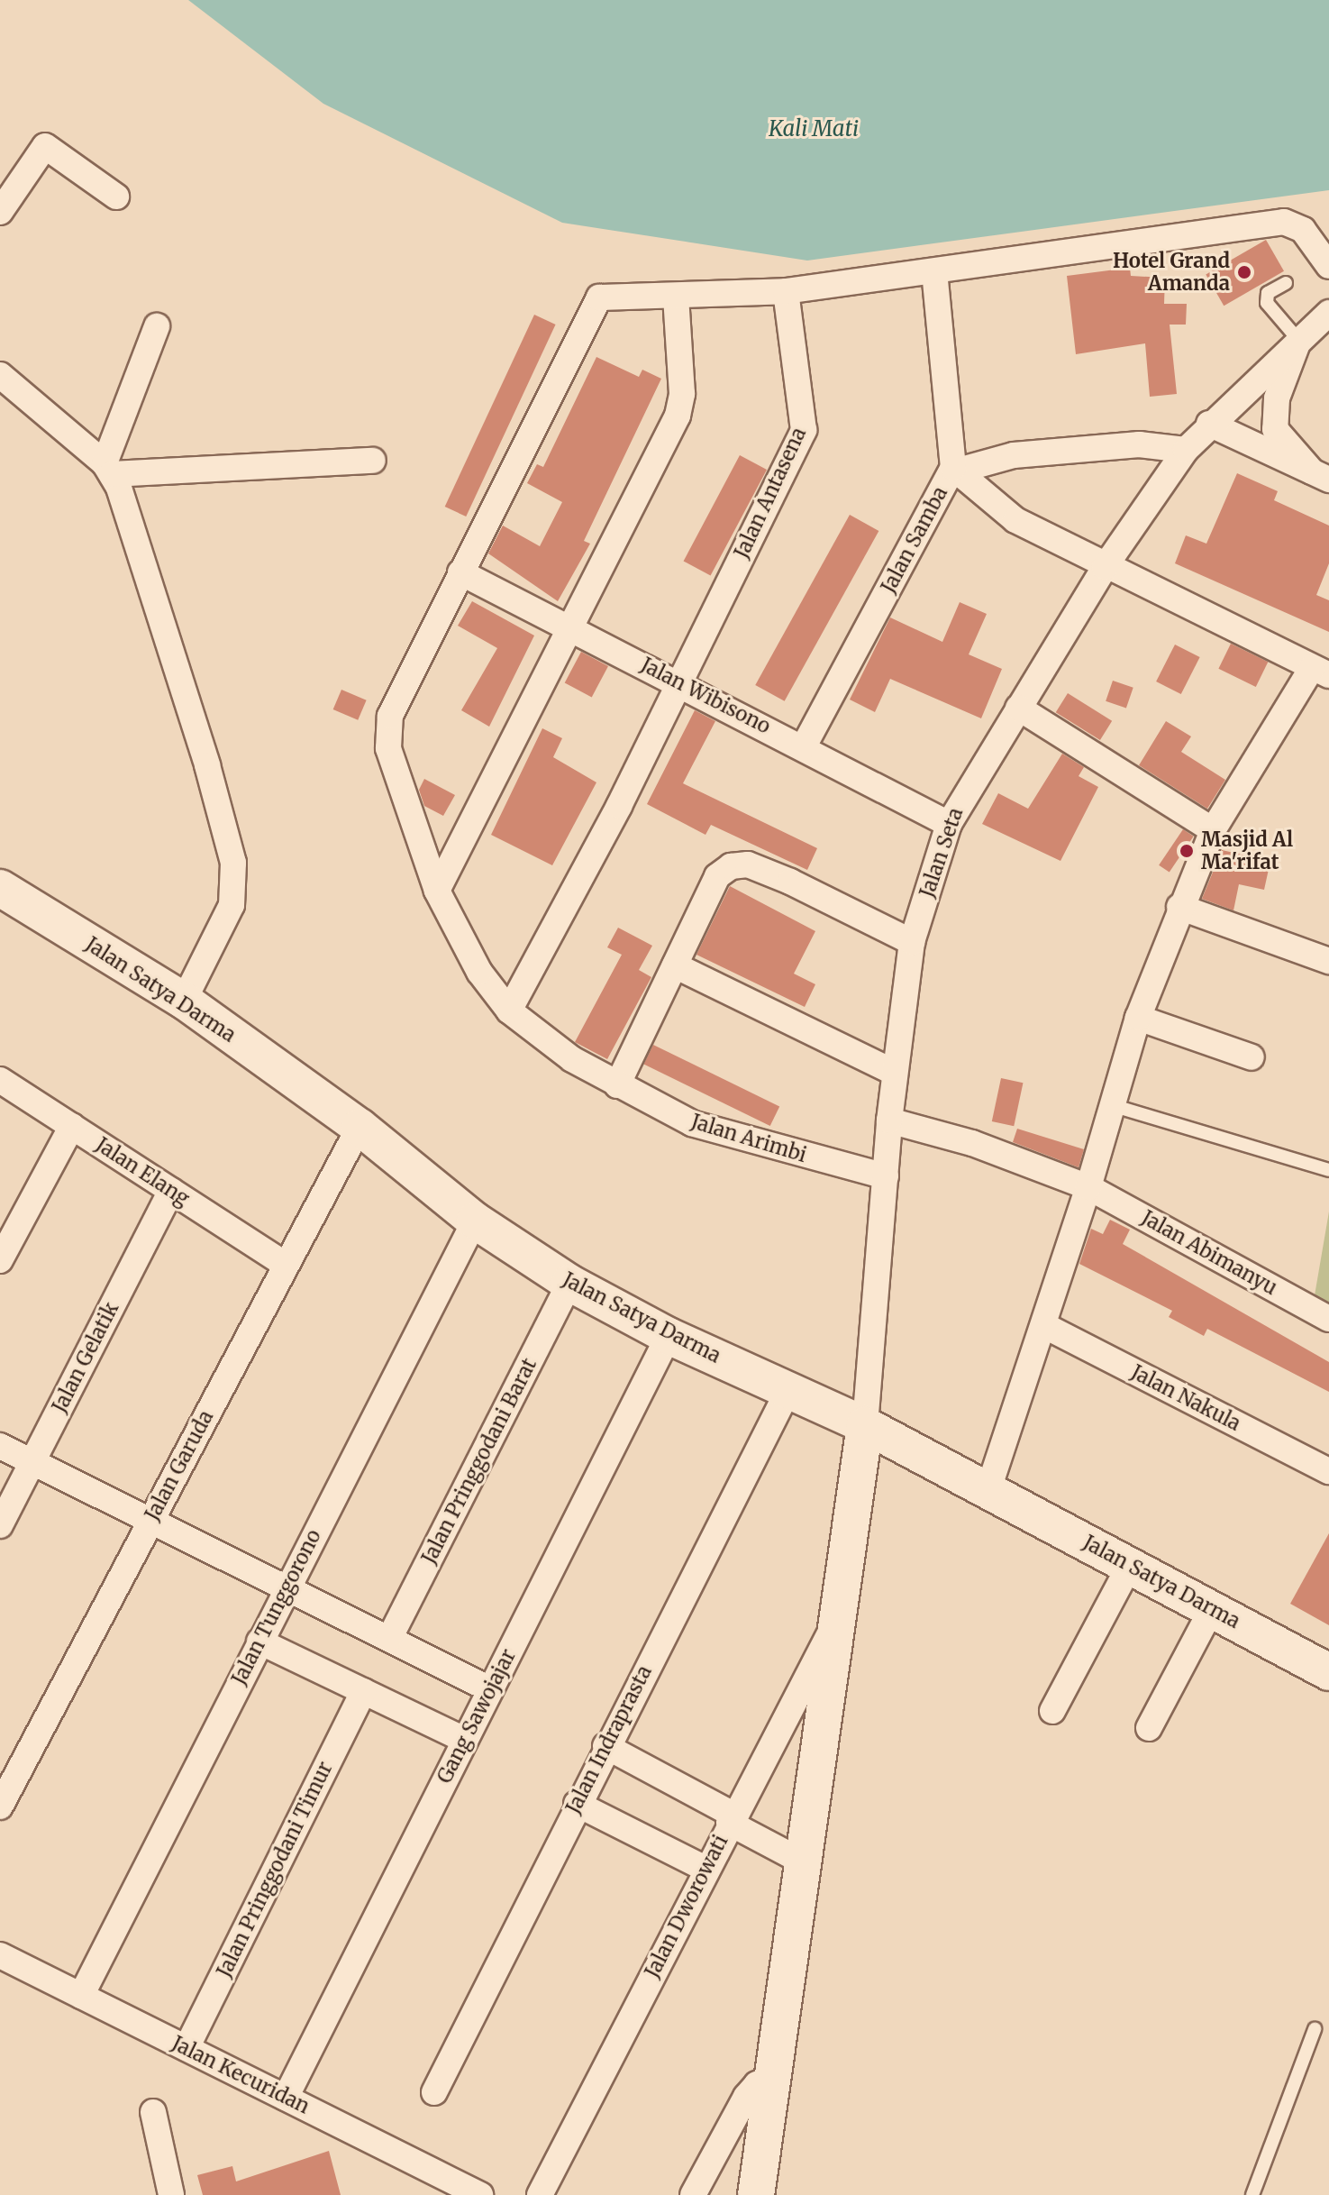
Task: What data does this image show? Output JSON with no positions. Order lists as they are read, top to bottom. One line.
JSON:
{"streets":{"main road":["Jalan Satya Darma"],"street":["Jalan Antasena","Jalan Samba","Jalan Wibisono","Jalan Seta","Jalan Arimbi","Jalan Elang","Jalan Abimanyu","Jalan Gelatik","Jalan Nakula","Jalan Pringgodani Barat","Jalan Garuda","Jalan Tunggorono","Gang Sawojajar","Jalan Indraprasta","Jalan Pringgodani Timur","Jalan Dworowati","Jalan Kecuridan"]},"crossings":[["Jalan Antasena","Jalan Wibisono"],["Jalan Antasena","Jalan Arimbi"],["Jalan Samba","Jalan Wibisono"],["Jalan Wibisono","Jalan Seta"],["Jalan Wibisono","Jalan Arimbi"],["Jalan Seta","Jalan Satya Darma"],["Jalan Seta","Jalan Arimbi"],["Jalan Seta","Jalan Abimanyu"],["Jalan Satya Darma","Jalan Pringgodani Barat"],["Jalan Satya Darma","Jalan Garuda"],["Jalan Satya Darma","Jalan Tunggorono"],["Jalan Satya Darma","Gang Sawojajar"],["Jalan Satya Darma","Jalan Indraprasta"],["Jalan Elang","Jalan Gelatik"],["Jalan Elang","Jalan Garuda"],["Jalan Tunggorono","Jalan Kecuridan"],["Gang Sawojajar","Jalan Kecuridan"],["Jalan Pringgodani Timur","Jalan Kecuridan"]],"water":["Kali Mati"],"places":["Hotel Grand Amanda","Masjid Al Ma'rifat"]}
